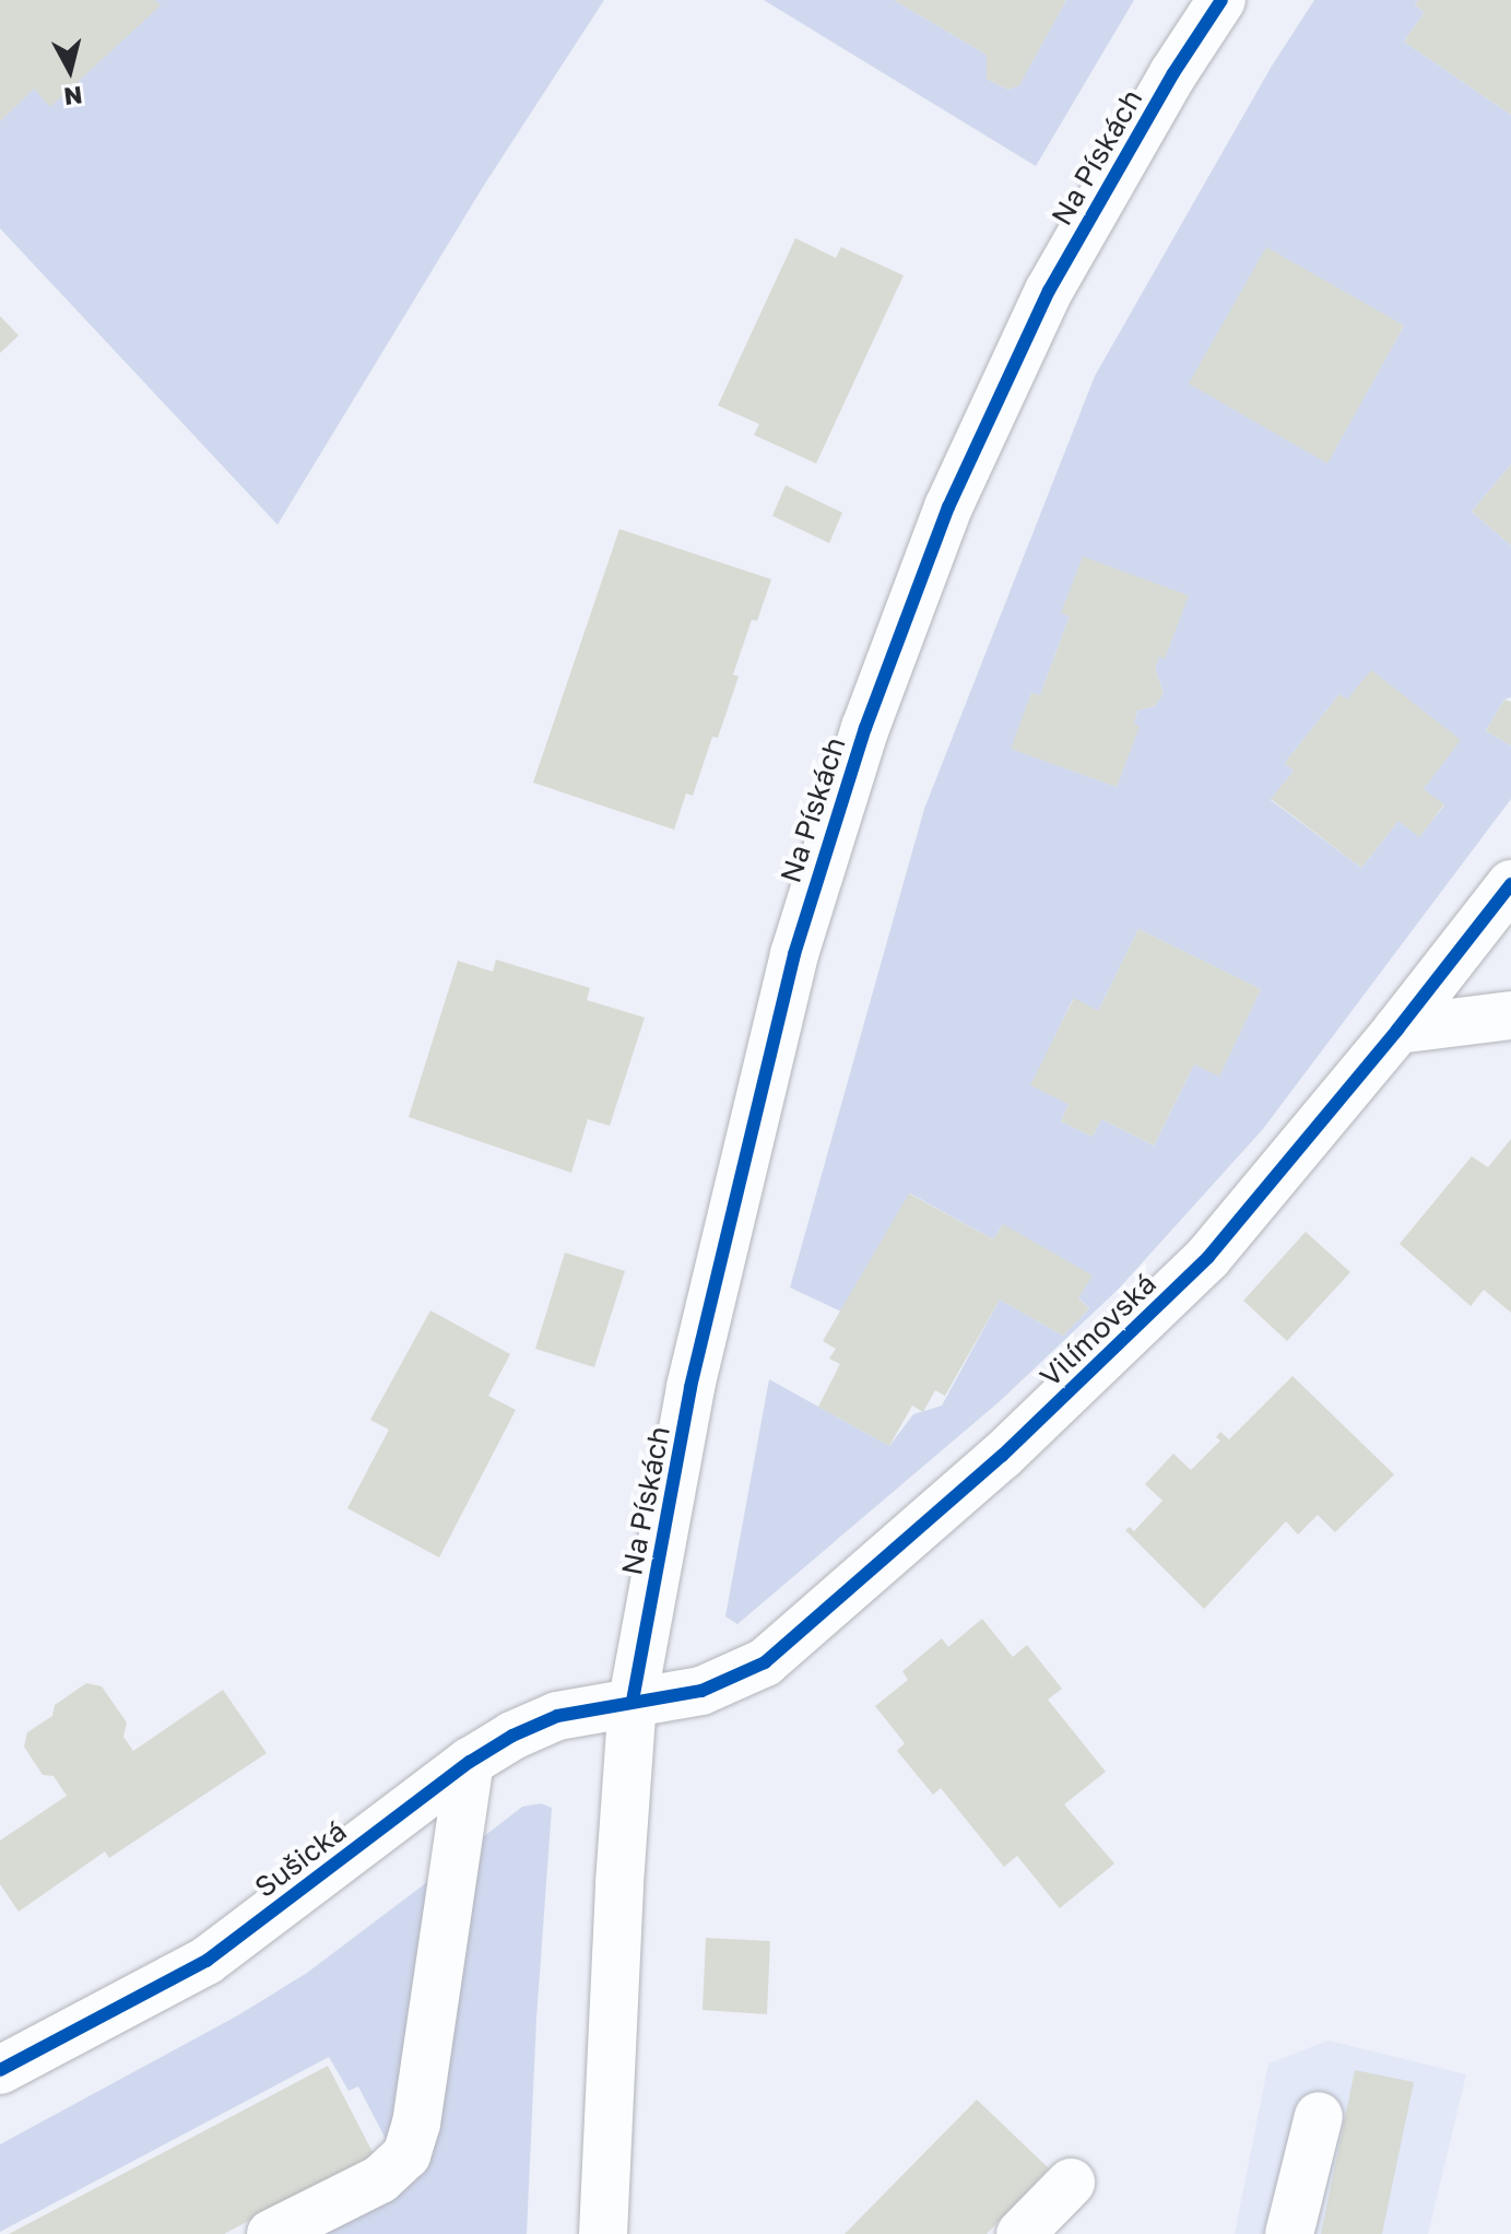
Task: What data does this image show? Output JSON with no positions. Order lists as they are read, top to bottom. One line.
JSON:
{"streets":{"street":["Na Pískách","Vilímovská","Sušická"]},"crossings":[["Na Pískách","Vilímovská"],["Na Pískách","Sušická"],["Vilímovská","Sušická"]],"north":"bottom"}
